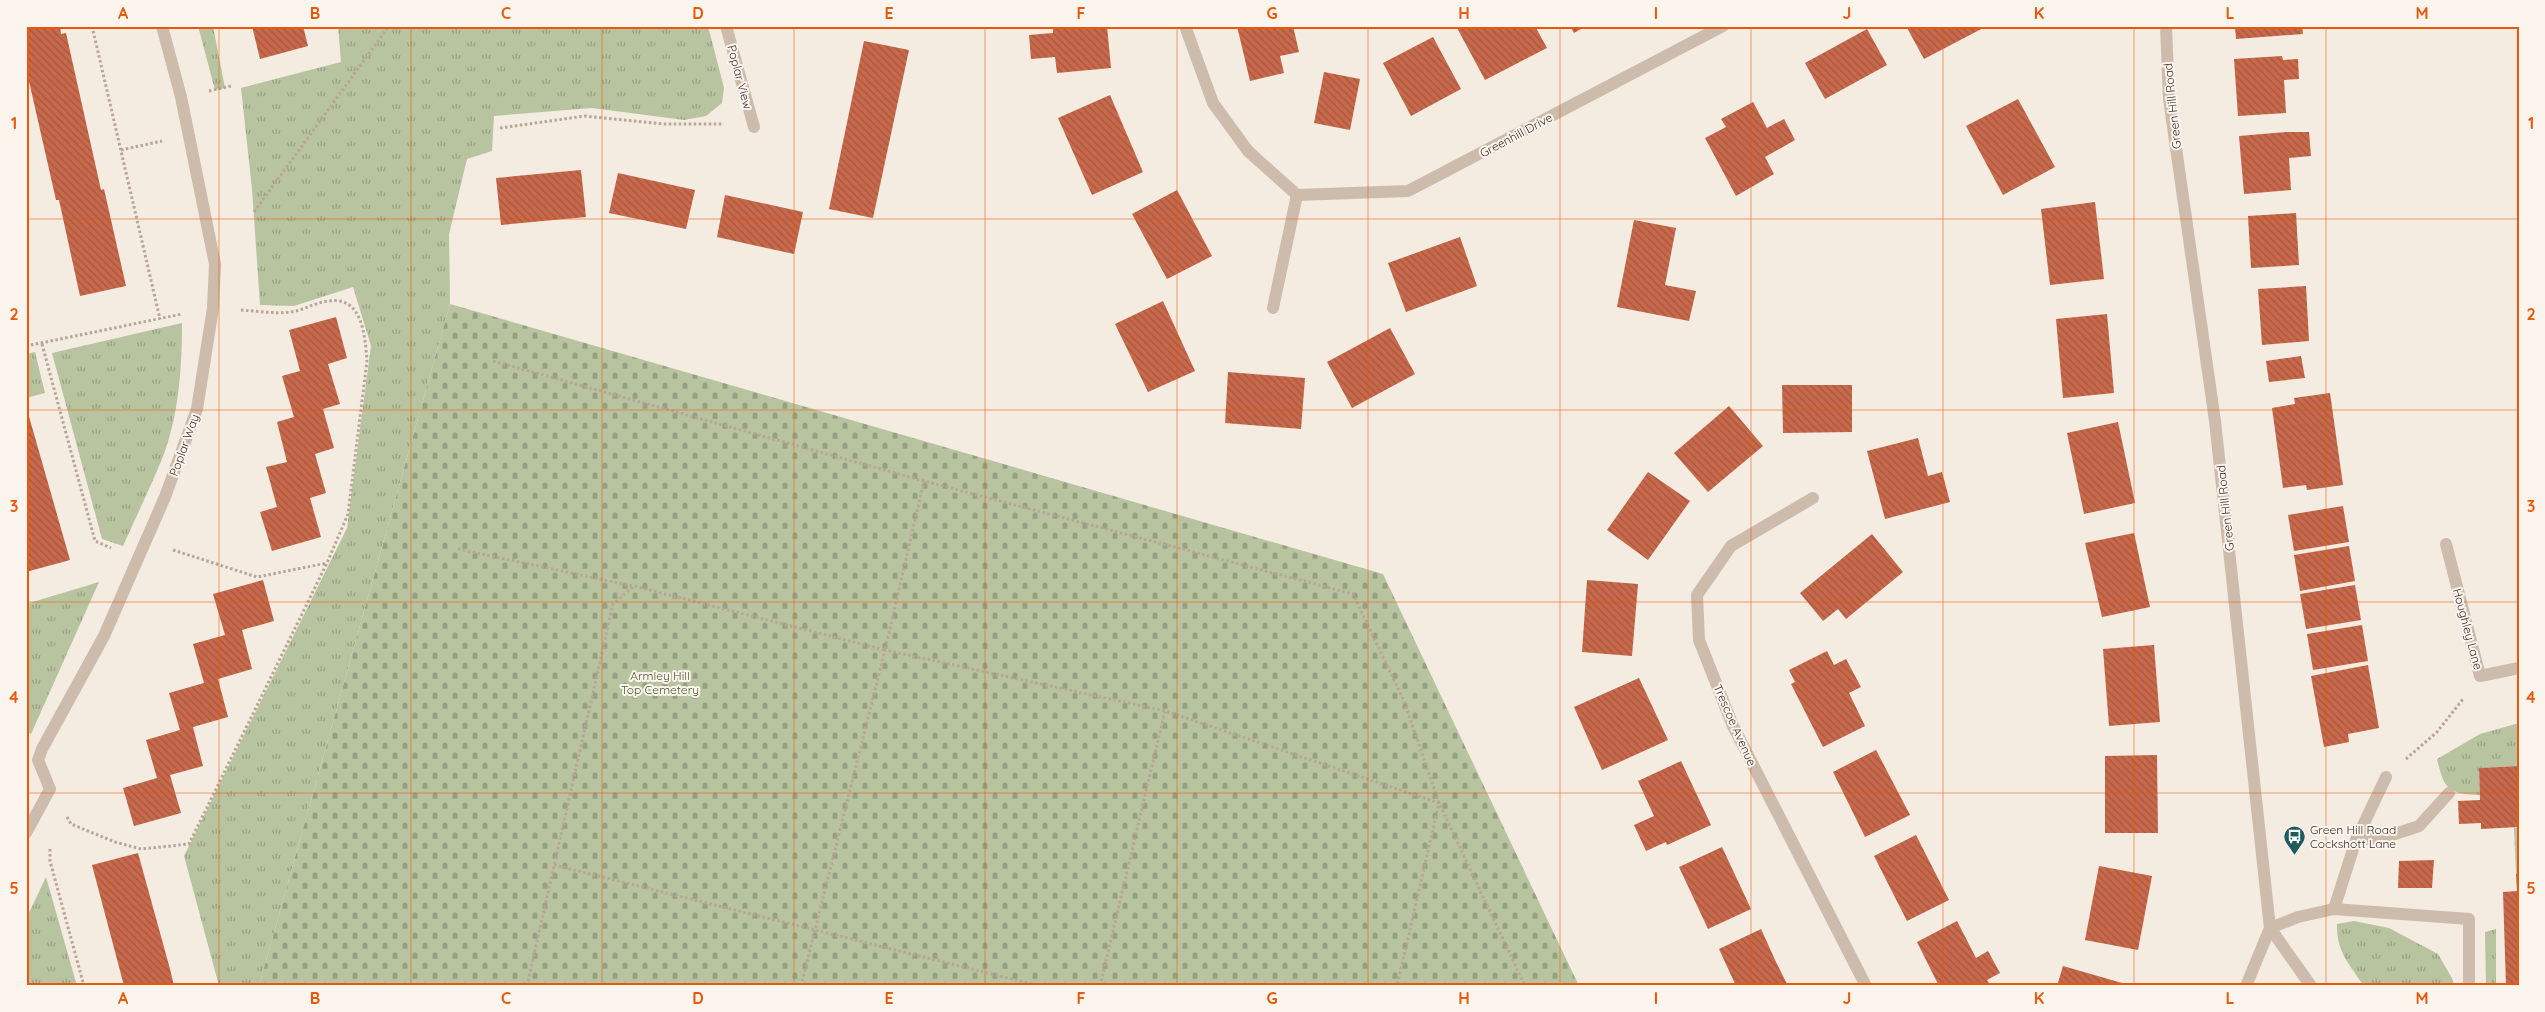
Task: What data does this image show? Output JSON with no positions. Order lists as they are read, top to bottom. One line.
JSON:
{"streets":{"street":["Poplar View","Green Hill Road","Greenhill Drive","Poplar Way","Houghley Lane","Trescoe Avenue"]},"parks":["Armley Hill Top Cemetery"],"places":{"bus stop":["Green Hill Road Cockshott Lane"]},"grid":{"columns":["A","B","C","D","E","F","G","H","I","J","K","L","M"],"rows":["1","2","3","4","5"]}}
